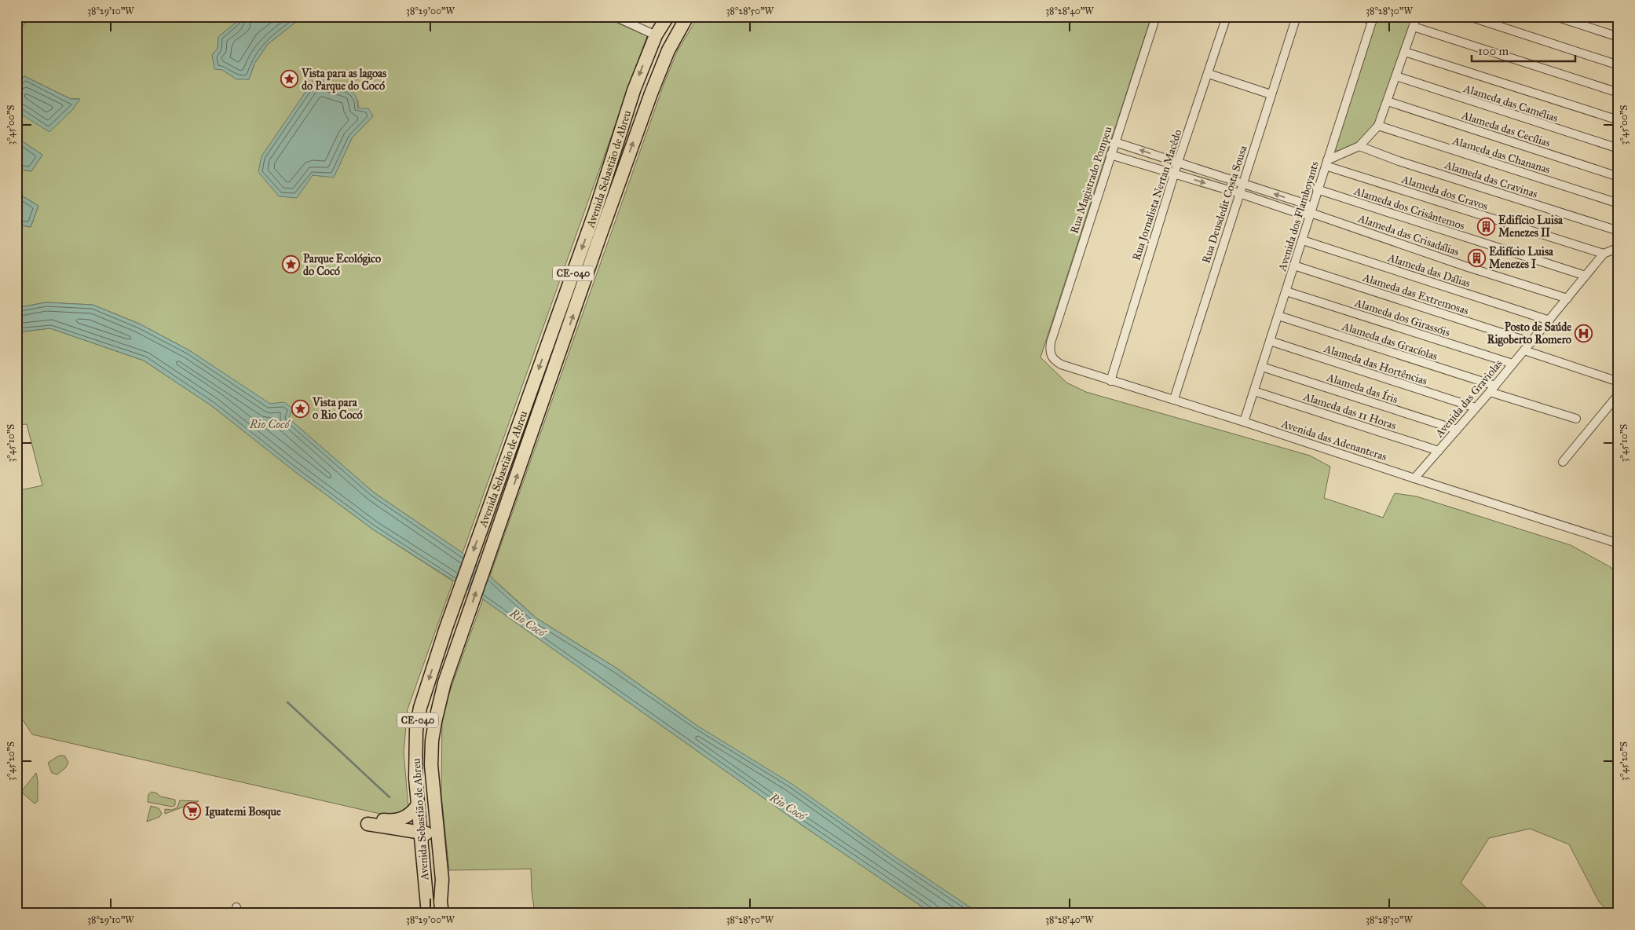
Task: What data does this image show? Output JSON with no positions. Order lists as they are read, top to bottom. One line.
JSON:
{"streets":{"main road":["Avenida Sebastião de Abreu","CE-040"],"street":["Alameda das Camélias","Alameda das Cecílias","Alameda das Chananas","Alameda das Cravinas","Rua Magistrado Pompeu","Alameda dos Cravos","Rua Jornalista Nertan Macêdo","Rua Deusdedit Costa Sousa","Alameda dos Crisântemos","Avenida dos Flamboyants","Alameda das Crisadálias","Alameda das Dálias","Alameda das Extremosas","Alameda dos Girassóis","Alameda das Gracíolas","Alameda das Hortências","Alameda das Íris","Avenida das Graviolas","Alameda das 11 Horas","Avenida das Adenanteras"]},"crossings":[["Avenida Sebastião de Abreu","CE-040"],["Rua Magistrado Pompeu","Avenida das Adenanteras"],["Alameda dos Cravos","Avenida dos Flamboyants"],["Alameda dos Cravos","Avenida das Graviolas"],["Rua Jornalista Nertan Macêdo","Avenida das Adenanteras"],["Rua Deusdedit Costa Sousa","Avenida das Adenanteras"],["Alameda dos Crisântemos","Avenida dos Flamboyants"],["Alameda dos Crisântemos","Avenida das Graviolas"],["Avenida dos Flamboyants","Alameda das Crisadálias"],["Avenida dos Flamboyants","Alameda das Dálias"],["Avenida dos Flamboyants","Alameda das Extremosas"],["Avenida dos Flamboyants","Alameda dos Girassóis"],["Avenida dos Flamboyants","Alameda das Gracíolas"],["Avenida dos Flamboyants","Alameda das Hortências"],["Avenida dos Flamboyants","Alameda das Íris"],["Avenida dos Flamboyants","Alameda das 11 Horas"],["Avenida dos Flamboyants","Avenida das Adenanteras"],["Alameda das Crisadálias","Avenida das Graviolas"],["Alameda das Dálias","Avenida das Graviolas"],["Alameda das Extremosas","Avenida das Graviolas"],["Alameda dos Girassóis","Avenida das Graviolas"],["Alameda das Gracíolas","Avenida das Graviolas"],["Alameda das Hortências","Avenida das Graviolas"],["Alameda das Íris","Avenida das Graviolas"],["Avenida das Graviolas","Alameda das 11 Horas"],["Avenida das Graviolas","Avenida das Adenanteras"]],"water":["Rio Cocó"],"places":{"place":["Vista para as lagoas do Parque do Cocó","Parque Ecológico do Cocó","Vista para o Rio Cocó"],"building":["Edifício Luisa Menezes II","Edifício Luisa Menezes I"],"hospital":["Posto de Saúde Rigoberto Romero"],"supermarket":["Iguatemi Bosque"]},"scale_bar":"100 m","coordinates":["38°29'10\"W","38°29'00\"W","38°28'50\"W","38°28'40\"W","38°28'30\"W","3°45'00\"S","3°45'10\"S","3°45'20\"S"]}
